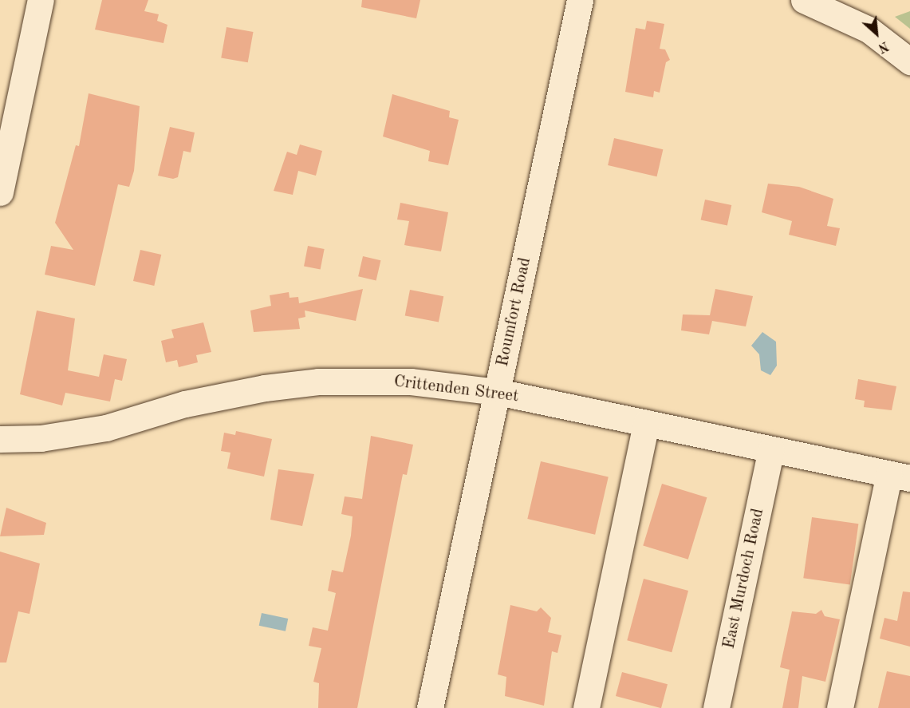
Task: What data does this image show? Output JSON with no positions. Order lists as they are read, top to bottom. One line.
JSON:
{"streets":{"street":["Roumfort Road","Crittenden Street","East Murdoch Road"]},"crossings":[["Roumfort Road","Crittenden Street"],["Crittenden Street","East Murdoch Road"]],"north":"bottom right"}
